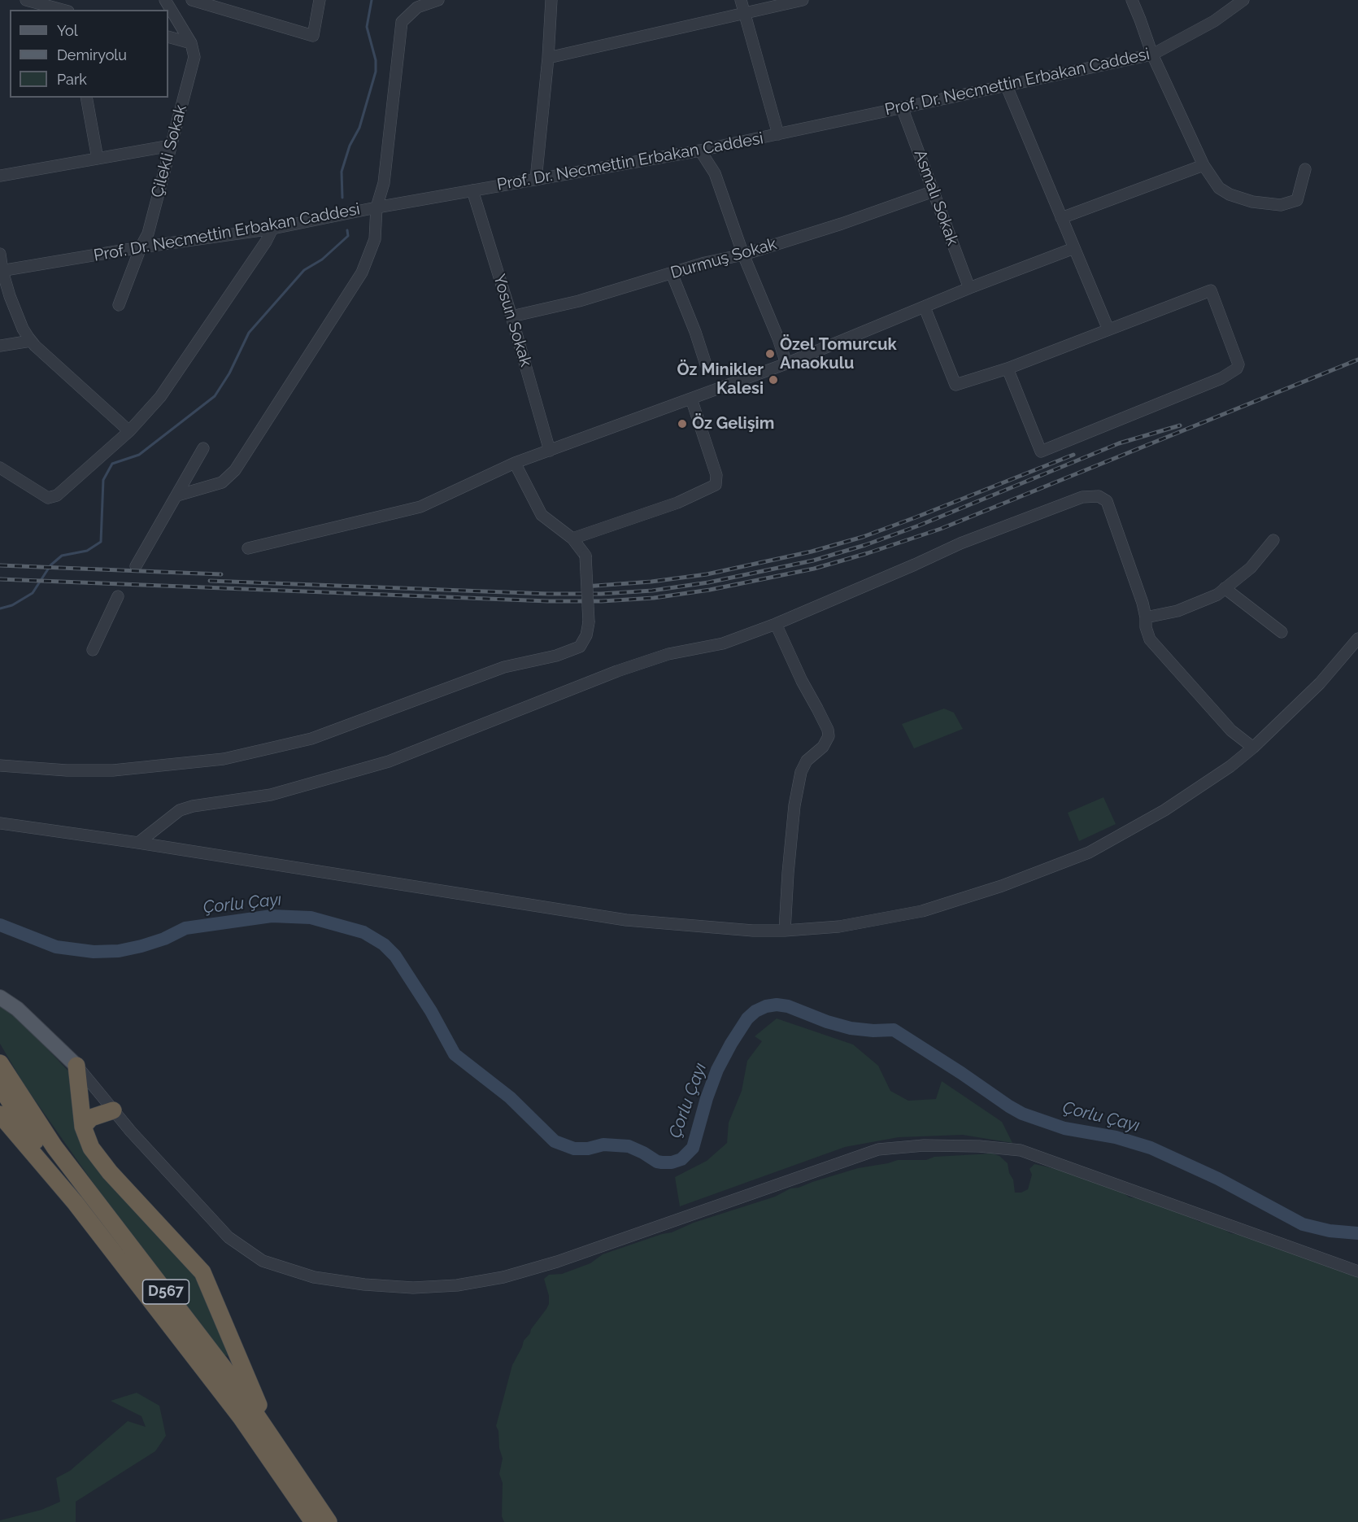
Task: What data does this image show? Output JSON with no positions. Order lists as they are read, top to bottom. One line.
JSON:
{"streets":{"highway":["D567"],"street":["Prof. Dr. Necmettin Erbakan Caddesi","Çilekli Sokak","Asmalı Sokak","Durmuş Sokak","Yosun Sokak"]},"crossings":[["Prof. Dr. Necmettin Erbakan Caddesi","Çilekli Sokak"],["Prof. Dr. Necmettin Erbakan Caddesi","Asmalı Sokak"],["Prof. Dr. Necmettin Erbakan Caddesi","Yosun Sokak"],["Asmalı Sokak","Durmuş Sokak"],["Durmuş Sokak","Yosun Sokak"]],"water":["Çorlu Çayı"],"places":["Özel Tomurcuk Anaokulu","Öz Minikler Kalesi","Öz Gelişim"],"legend":["Yol","Demiryolu","Park"]}
